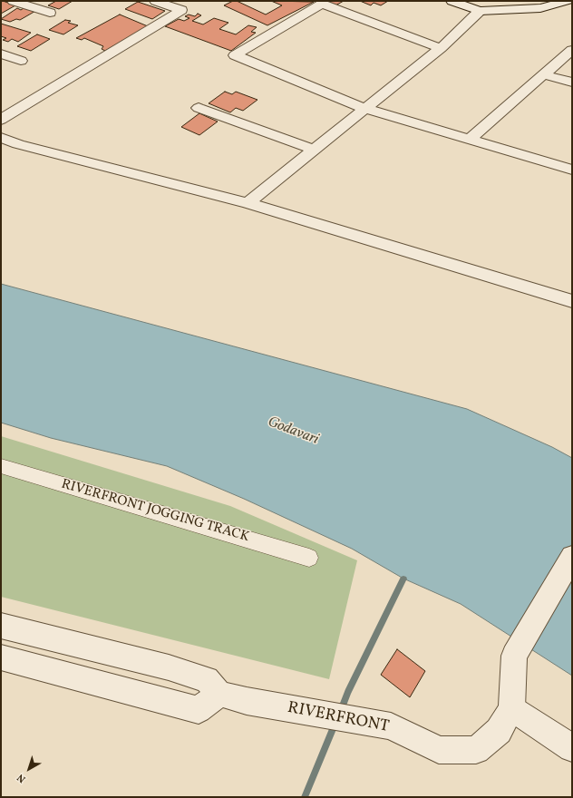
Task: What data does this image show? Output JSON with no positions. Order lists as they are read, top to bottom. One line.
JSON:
{"streets":{"street":["RIVERFRONT JOGGING TRACK","RIVERFRONT"]},"water":["Godavari"],"north":"bottom left"}
